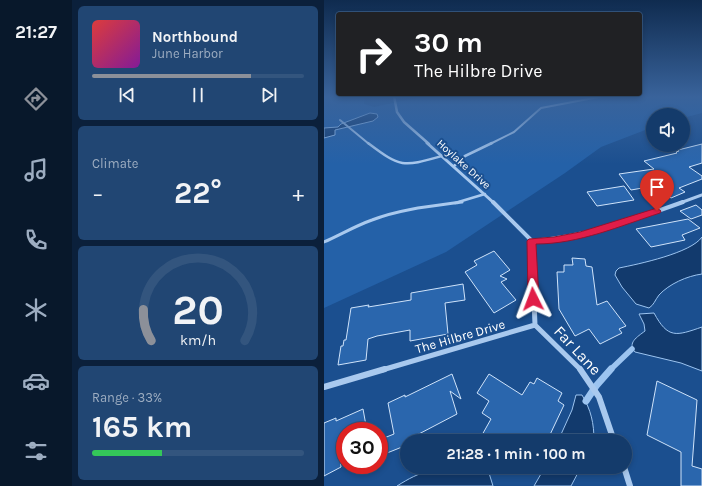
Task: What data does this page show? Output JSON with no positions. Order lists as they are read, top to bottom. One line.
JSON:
{"streets":{"street":["Hoylake Drive","The Hilbre Drive","Far Lane"]},"crossings":[["The Hilbre Drive","Far Lane"]],"page":{"tabs":"21:27","turn":["30 m","The Hilbre Drive"],"song":["Northbound","June Harbor"],"tile":["Climate",["Range · 33%","165 km"]],"heat":["−","22°","+"],"limit":"30","trip":"21:28 · 1 min · 100 m","gauge":["20","km/h"]}}
